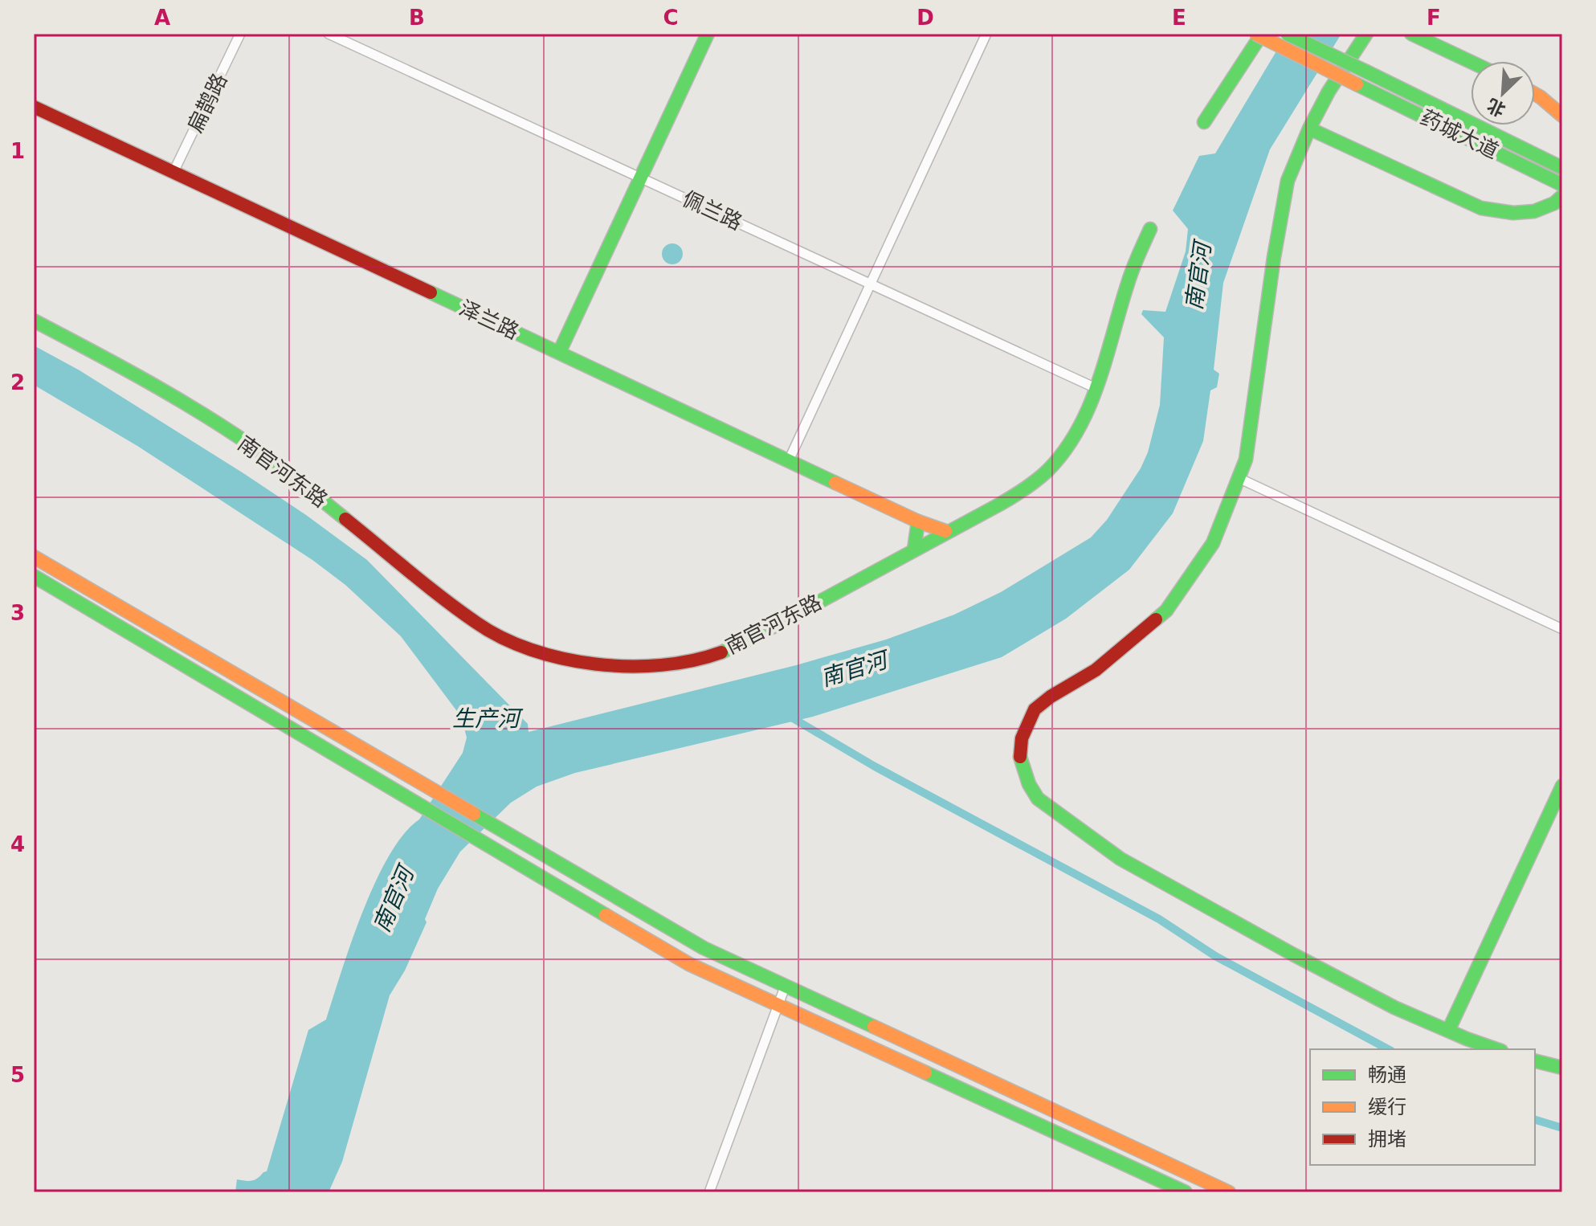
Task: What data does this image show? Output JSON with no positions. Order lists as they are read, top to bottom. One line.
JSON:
{"streets":{"street":["扁鹊路","药城大道","佩兰路","泽兰路","南官河东路"]},"crossings":[["扁鹊路","泽兰路"],["佩兰路","南官河东路"],["泽兰路","南官河东路"]],"water":["南官河","生产河"],"legend":["畅通","缓行","拥堵"],"north":"bottom left","grid":{"columns":["A","B","C","D","E","F"],"rows":["1","2","3","4","5"]}}
